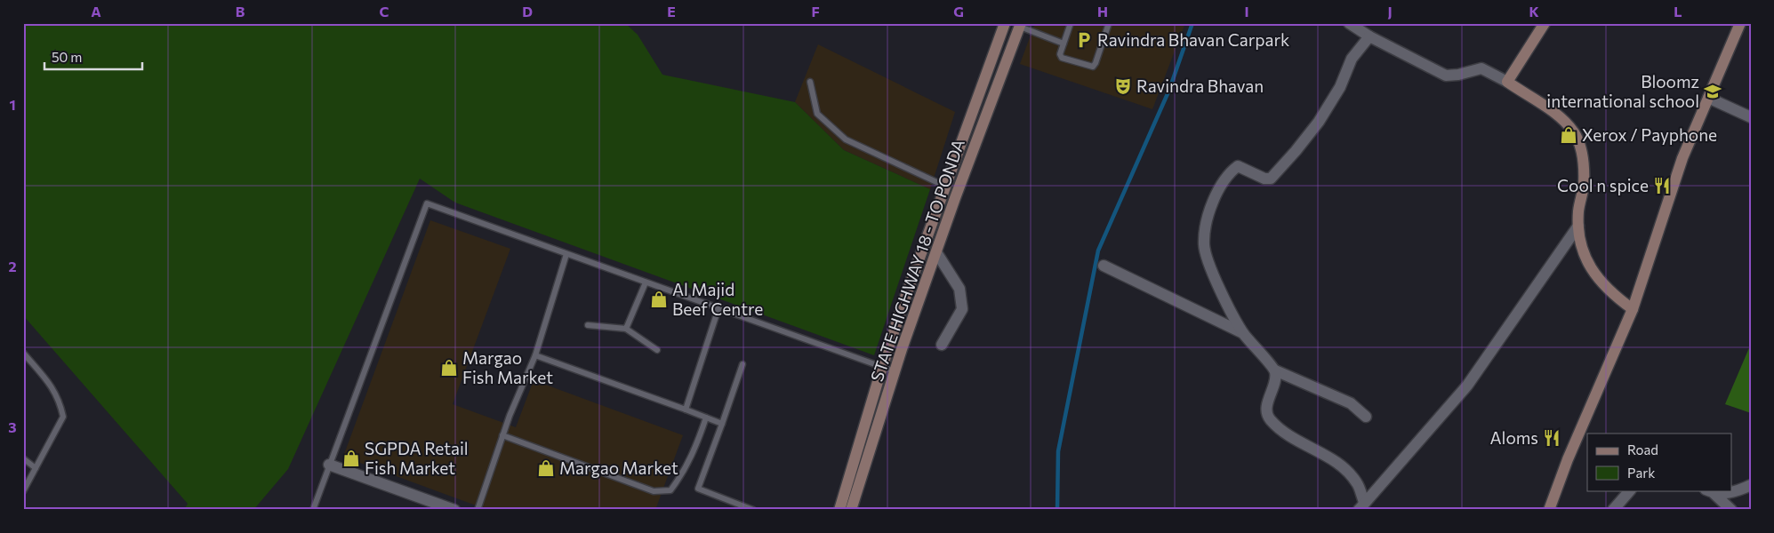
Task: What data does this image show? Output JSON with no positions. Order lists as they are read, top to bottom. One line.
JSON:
{"streets":{"main road":["STATE HIGHWAY 18 - TO PONDA"]},"places":{"parking":["Ravindra Bhavan Carpark"],"theatre":["Ravindra Bhavan"],"school or university":["Bloomz international school"],"shop":["Xerox / Payphone","Al Majid Beef Centre","Margao Fish Market","SGPDA Retail Fish Market","Margao Market"],"restaurant":["Cool n spice","Aloms"]},"legend":["Road","Park"],"scale_bar":"50 m","grid":{"columns":["A","B","C","D","E","F","G","H","I","J","K","L"],"rows":["1","2","3"]}}
